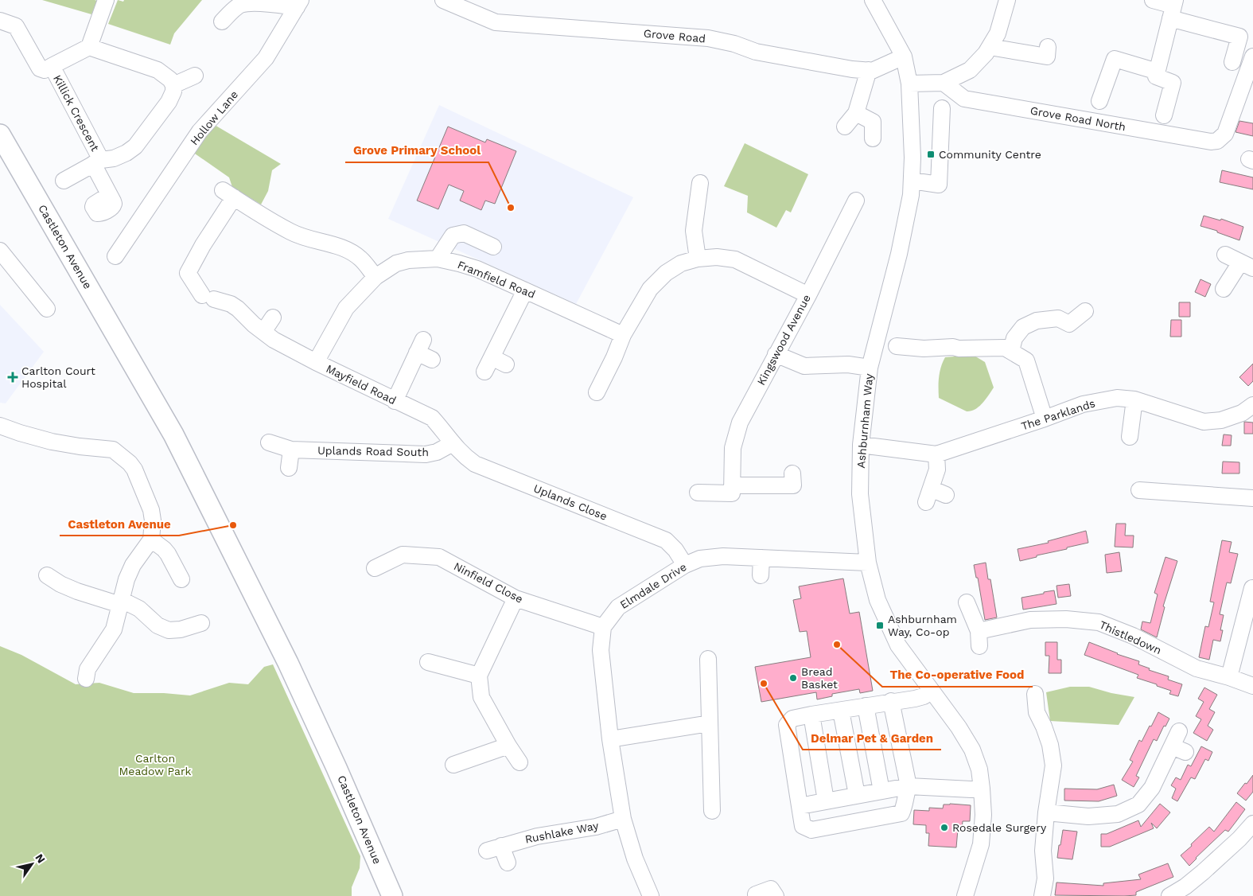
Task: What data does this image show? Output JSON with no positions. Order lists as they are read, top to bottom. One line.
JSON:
{"streets":{"main road":["Castleton Avenue"],"street":["Grove Road","Killick Crescent","Hollow Lane","Grove Road North","Framfield Road","Kingswood Avenue","Mayfield Road","The Parklands","Ashburnham Way","Uplands Road South","Uplands Close","Ninfield Close","Elmdale Drive","Thistledown","Rushlake Way"]},"crossings":[["Grove Road","Ashburnham Way"],["Framfield Road","Mayfield Road"],["Mayfield Road","Uplands Road South"],["Mayfield Road","Uplands Close"],["The Parklands","Ashburnham Way"],["Ashburnham Way","Elmdale Drive"],["Uplands Road South","Uplands Close"],["Uplands Close","Elmdale Drive"],["Ninfield Close","Elmdale Drive"]],"parks":["Carlton Meadow Park"],"places":{"transit":["Community Centre","Ashburnham Way, Co-op"],"other":["Grove Primary School","Castleton Avenue","The Co-operative Food","Bread Basket","Delmar Pet & Garden","Rosedale Surgery"],"health":["Carlton Court Hospital"]},"north":"top right"}
